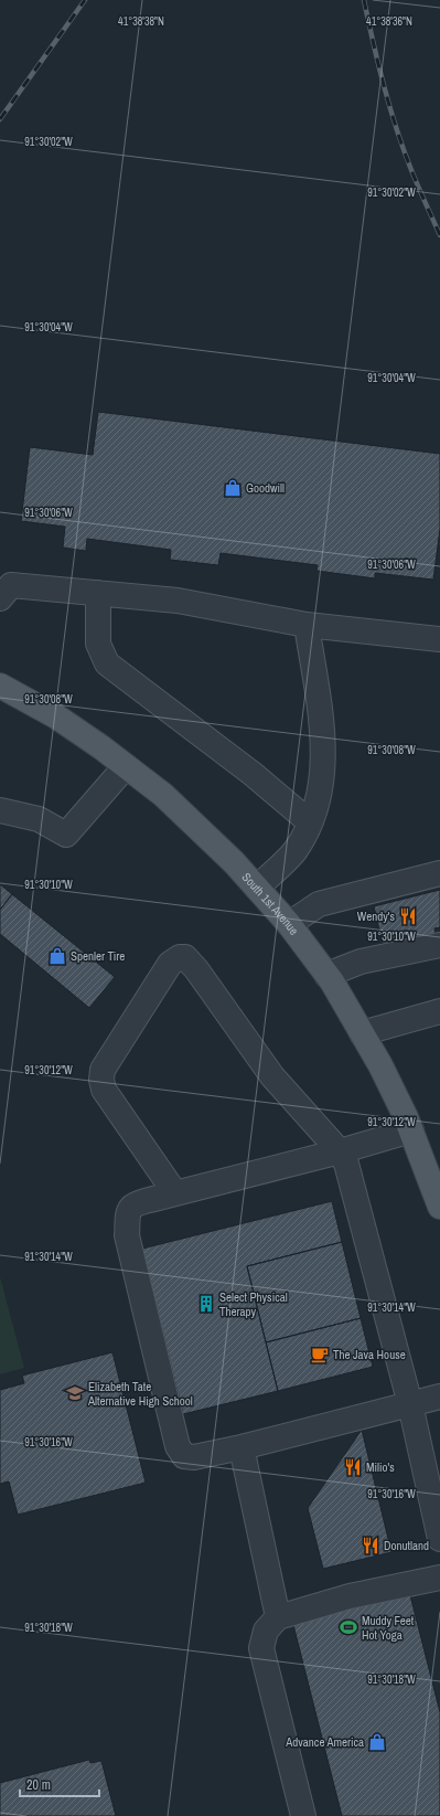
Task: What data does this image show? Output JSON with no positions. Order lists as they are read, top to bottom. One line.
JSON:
{"streets":{"main road":["South 1st Avenue"]},"places":{"shop":["Goodwill","Spenler Tire","Advance America"],"restaurant":["Wendy's","Milio's","Donutland"],"building":["Select Physical Therapy"],"cafe":["The Java House"],"school or university":["Elizabeth Tate Alternative High School"],"sports":["Muddy Feet Hot Yoga"]},"scale_bar":"20 m","coordinates":["41°38'38\"N","41°38'36\"N","91°30'02\"W","91°30'04\"W","91°30'06\"W","91°30'08\"W","91°30'10\"W","91°30'12\"W","91°30'14\"W","91°30'16\"W","91°30'18\"W"]}
